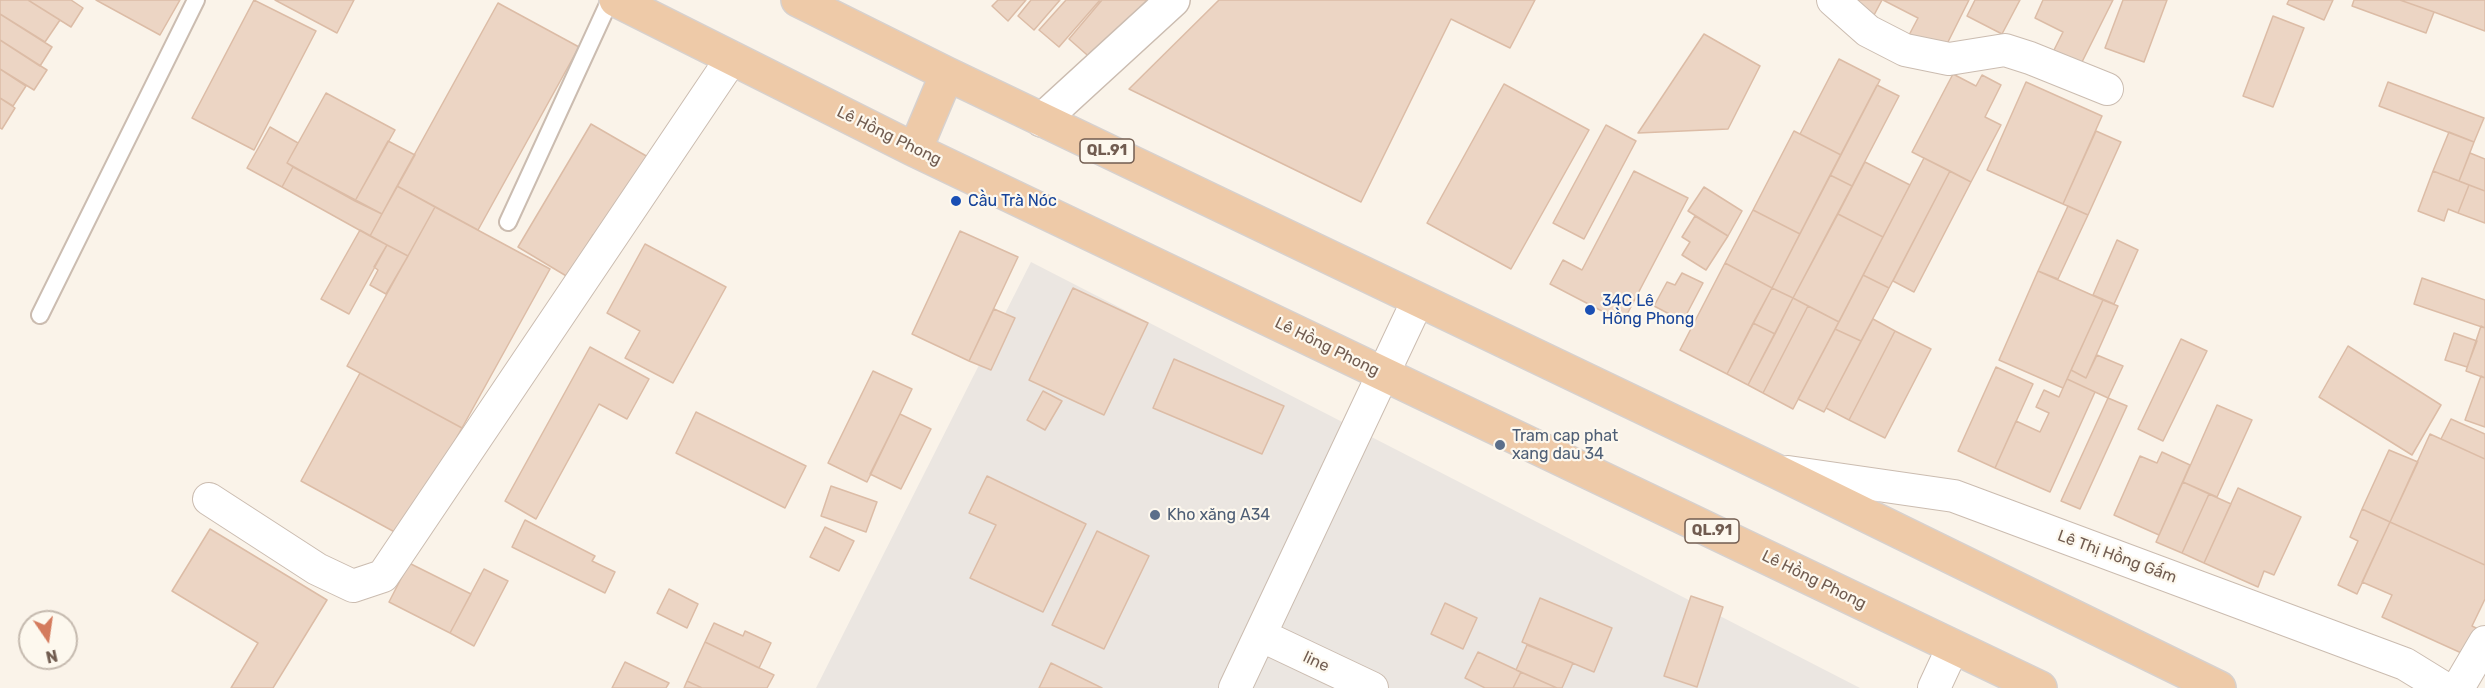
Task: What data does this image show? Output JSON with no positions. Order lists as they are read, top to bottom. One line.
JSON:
{"streets":{"highway":["Lê Hồng Phong","QL.91"],"street":["Lê Thị Hồng Gấm","line"]},"crossings":[["QL.91","Lê Thị Hồng Gấm"]],"places":["Cầu Trà Nóc","34C Lê Hồng Phong","Tram cap phat xang dau 34","Kho xăng A34"],"north":"bottom"}
